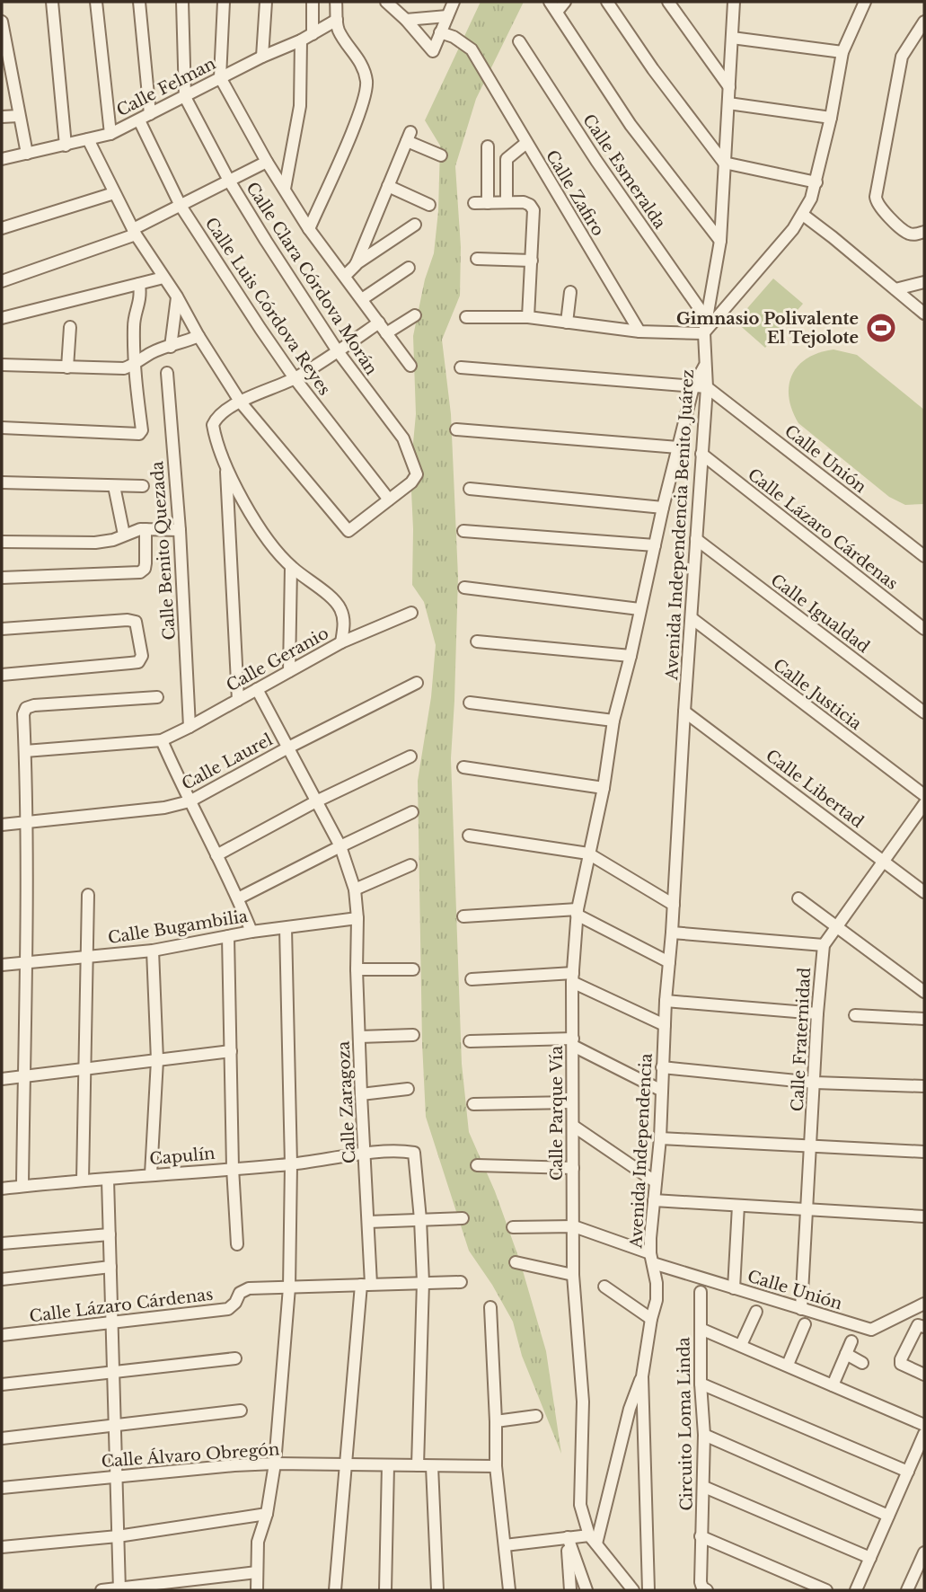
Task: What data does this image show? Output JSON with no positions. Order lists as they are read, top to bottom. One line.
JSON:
{"streets":{"street":["Calle Felman","Calle Esmeralda","Calle Zafiro","Calle Clara Córdova Morán","Calle Luis Córdova Reyes","Calle Unión","Avenida Independencia Benito Juárez","Calle Lázaro Cárdenas","Calle Benito Quezada","Calle Igualdad","Calle Geranio","Calle Justicia","Calle Laurel","Calle Libertad","Calle Bugambilia","Calle Fraternidad","Calle Zaragoza","Calle Parque Vía","Avenida Independencia","Capulín","Circuito Loma Linda","Calle Álvaro Obregón"]},"crossings":[["Calle Felman","Calle Clara Córdova Morán"],["Calle Felman","Calle Luis Córdova Reyes"],["Calle Esmeralda","Avenida Independencia Benito Juárez"],["Calle Clara Córdova Morán","Calle Luis Córdova Reyes"],["Calle Unión","Avenida Independencia Benito Juárez"],["Calle Unión","Calle Fraternidad"],["Calle Unión","Calle Parque Vía"],["Calle Unión","Avenida Independencia"],["Avenida Independencia Benito Juárez","Calle Lázaro Cárdenas"],["Avenida Independencia Benito Juárez","Calle Igualdad"],["Avenida Independencia Benito Juárez","Calle Justicia"],["Avenida Independencia Benito Juárez","Calle Libertad"],["Avenida Independencia Benito Juárez","Calle Parque Vía"],["Avenida Independencia Benito Juárez","Avenida Independencia"],["Calle Lázaro Cárdenas","Calle Zaragoza"],["Calle Benito Quezada","Calle Geranio"],["Calle Geranio","Calle Zaragoza"],["Calle Laurel","Calle Zaragoza"],["Calle Libertad","Calle Fraternidad"],["Calle Libertad","Avenida Independencia"],["Calle Bugambilia","Calle Zaragoza"],["Calle Zaragoza","Capulín"],["Calle Zaragoza","Calle Álvaro Obregón"]],"places":{"sports":["Gimnasio Polivalente El Tejolote"]}}
